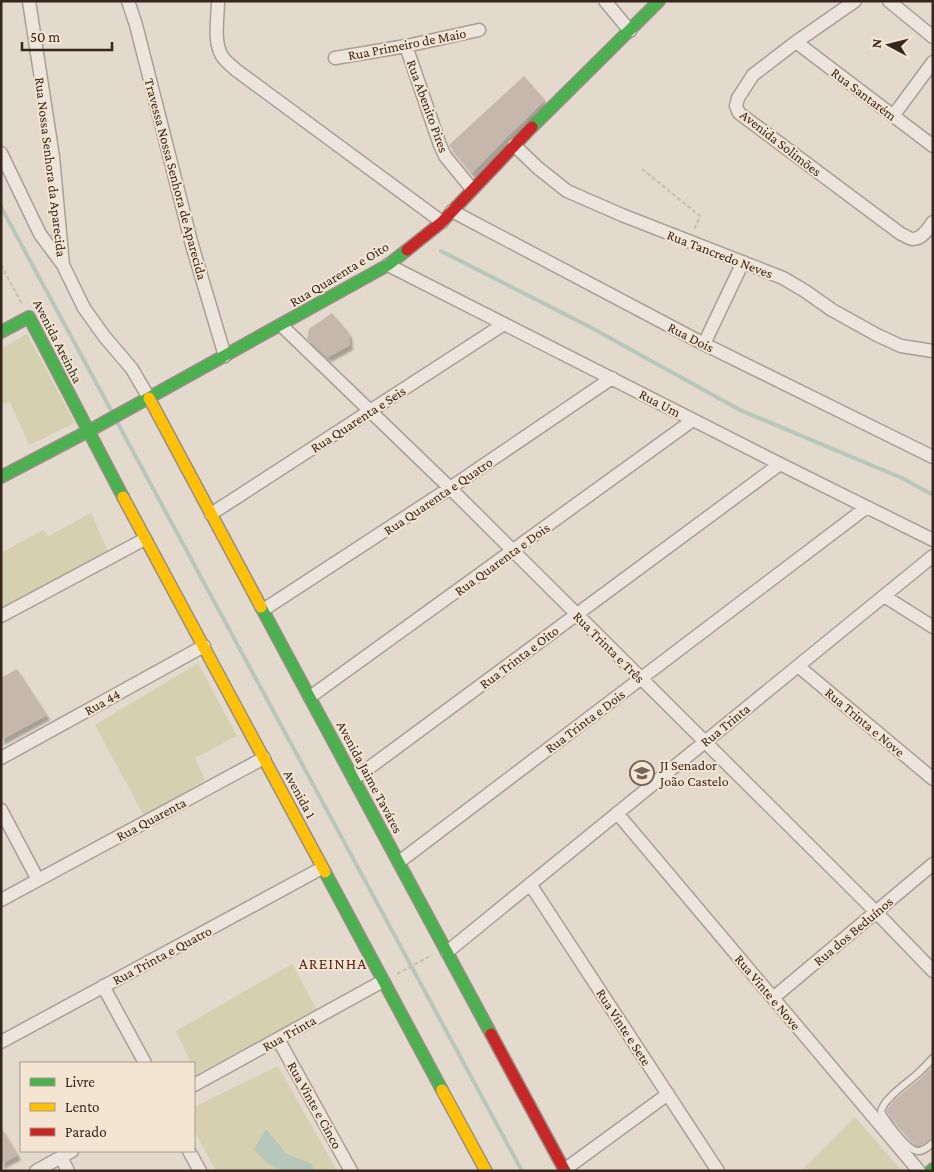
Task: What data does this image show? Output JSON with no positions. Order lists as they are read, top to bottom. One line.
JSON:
{"streets":{"street":["Rua Primeiro de Maio","Rua Santarém","Rua Abenito Pires","Avenida Solimões","Rua Nossa Senhora da Aparecida","Travessa Nossa Senhora de Aparecida","Rua Tancredo Neves","Rua Quarenta e Oito","Rua Dois","Avenida Areinha","Rua Um","Rua Quarenta e Seis","Rua Quarenta e Quatro","Rua Quarenta e Dois","Rua Trinta e Três","Rua Trinta e Oito","Rua 44","Rua Trinta e Dois","Rua Trinta e Nove","Rua Trinta","Avenida Jaime Taváres","Avenida 1","Rua Quarenta","Rua dos Beduínos","Rua Trinta e Quatro","Rua Vinte e Nove","Rua Vinte e Sete","Rua Vinte e Cinco"]},"crossings":[["Rua Primeiro de Maio","Rua Abenito Pires"],["Rua Santarém","Avenida Solimões"],["Rua Abenito Pires","Rua Quarenta e Oito"],["Rua Nossa Senhora da Aparecida","Rua Quarenta e Oito"],["Rua Nossa Senhora da Aparecida","Avenida Jaime Taváres"],["Travessa Nossa Senhora de Aparecida","Rua Quarenta e Oito"],["Rua Tancredo Neves","Rua Quarenta e Oito"],["Rua Quarenta e Oito","Rua Dois"],["Rua Quarenta e Oito","Avenida Areinha"],["Rua Quarenta e Oito","Rua Um"],["Rua Quarenta e Oito","Rua Trinta e Três"],["Rua Quarenta e Oito","Avenida Jaime Taváres"],["Rua Quarenta e Oito","Avenida 1"],["Avenida Areinha","Avenida 1"],["Rua Um","Rua Quarenta e Seis"],["Rua Um","Rua Quarenta e Quatro"],["Rua Um","Rua Quarenta e Dois"],["Rua Um","Rua Trinta e Oito"],["Rua Um","Rua Trinta e Dois"],["Rua Quarenta e Seis","Rua Trinta e Três"],["Rua Quarenta e Seis","Avenida Jaime Taváres"],["Rua Quarenta e Quatro","Rua Trinta e Três"],["Rua Quarenta e Quatro","Avenida Jaime Taváres"],["Rua Quarenta e Dois","Rua Trinta e Três"],["Rua Quarenta e Dois","Avenida Jaime Taváres"],["Rua Trinta e Três","Rua Trinta e Oito"],["Rua Trinta e Três","Rua Trinta e Dois"],["Rua Trinta e Três","Rua Trinta"],["Rua Trinta e Três","Rua dos Beduínos"],["Rua Trinta e Oito","Avenida Jaime Taváres"],["Rua 44","Avenida 1"],["Rua Trinta e Dois","Avenida Jaime Taváres"],["Rua Trinta e Nove","Rua Trinta"],["Rua Trinta","Avenida Jaime Taváres"],["Rua Trinta","Avenida 1"],["Rua Trinta","Rua Vinte e Nove"],["Rua Trinta","Rua Vinte e Sete"],["Rua Trinta","Rua Vinte e Cinco"],["Avenida 1","Rua Quarenta"],["Avenida 1","Rua Trinta e Quatro"],["Rua dos Beduínos","Rua Vinte e Nove"]],"districts":["AREINHA"],"places":{"school or university":["JI Senador João Castelo"]},"legend":["Livre","Lento","Parado"],"scale_bar":"50 m","north":"left"}
